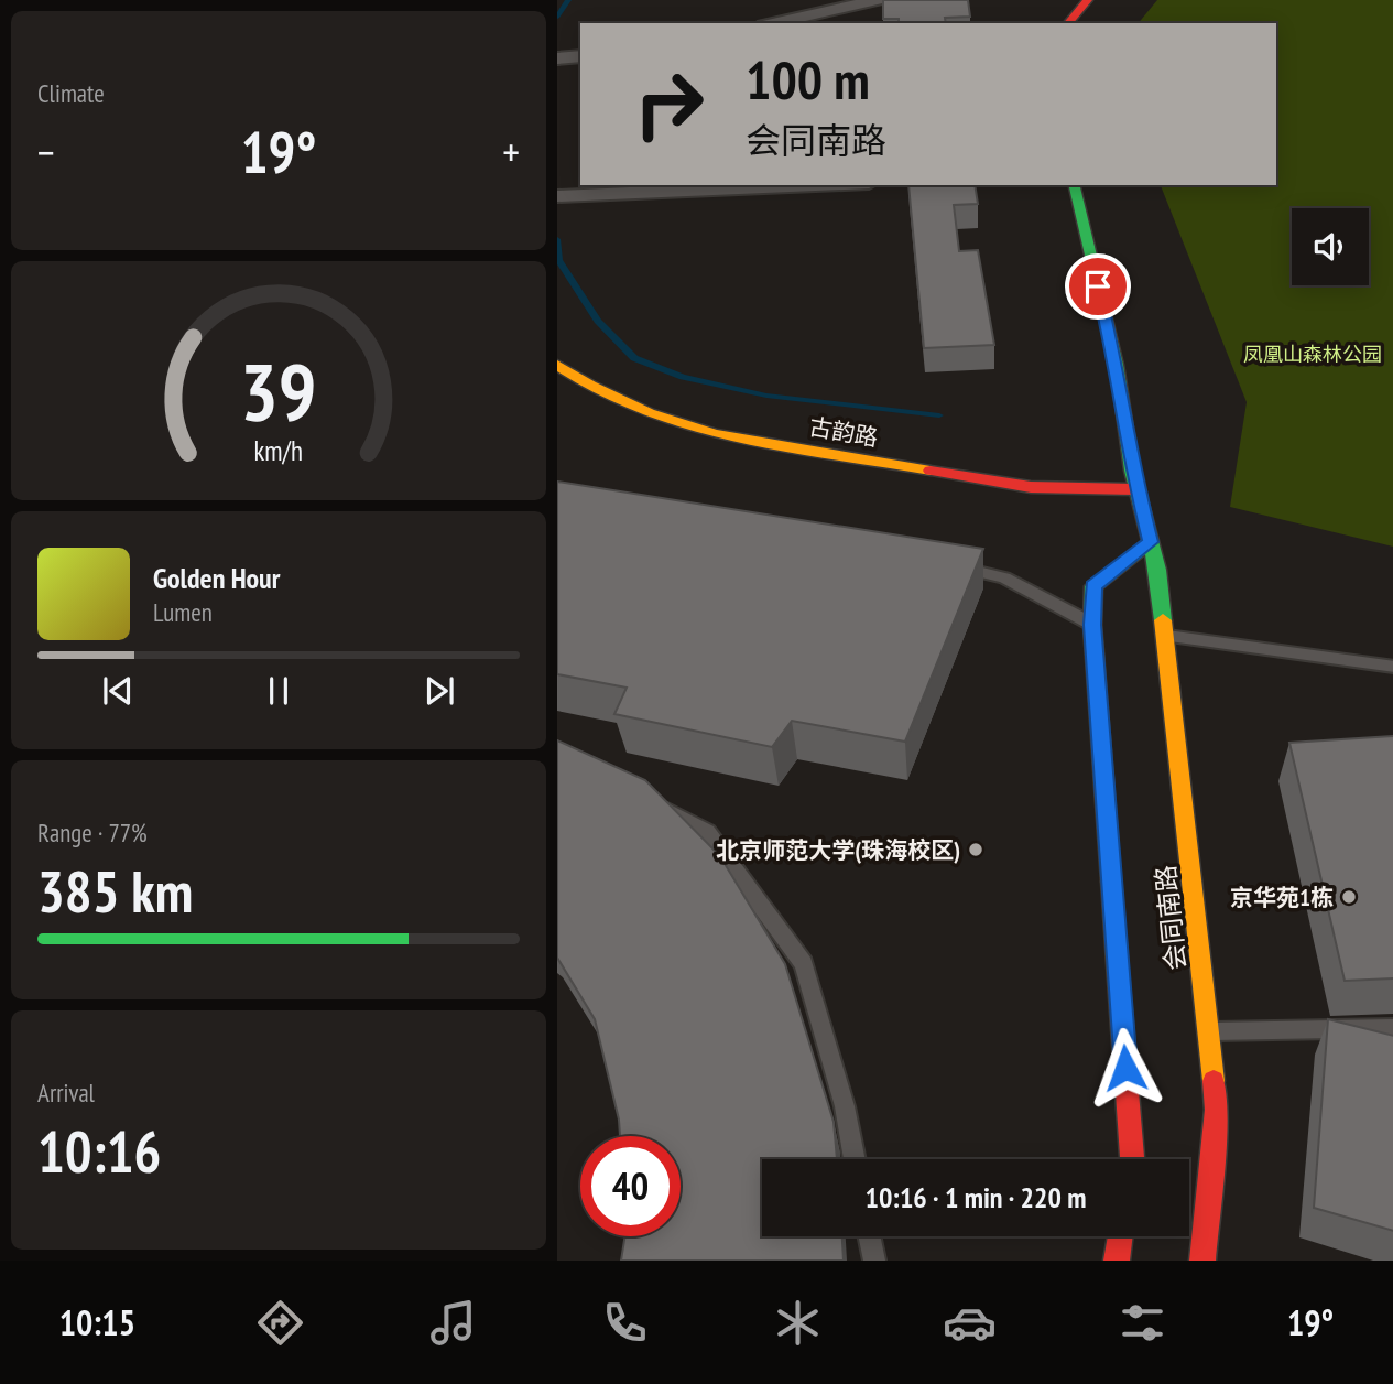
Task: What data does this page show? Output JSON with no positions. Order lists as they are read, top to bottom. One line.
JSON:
{"streets":{"street":["古韵路","会同南路"]},"crossings":[["古韵路","会同南路"]],"parks":["凤凰山森林公园"],"places":["北京师范大学(珠海校区)","京华苑1栋"],"page":{"tile":["Climate",["Range · 77%","385 km"],["Arrival","10:16"]],"turn":["100 m","会同南路"],"heat":["−","19°","+"],"song":["Golden Hour","Lumen"],"limit":"40","trip":"10:16 · 1 min · 220 m","tabs":["10:15","19°"],"gauge":["39","km/h"]}}
